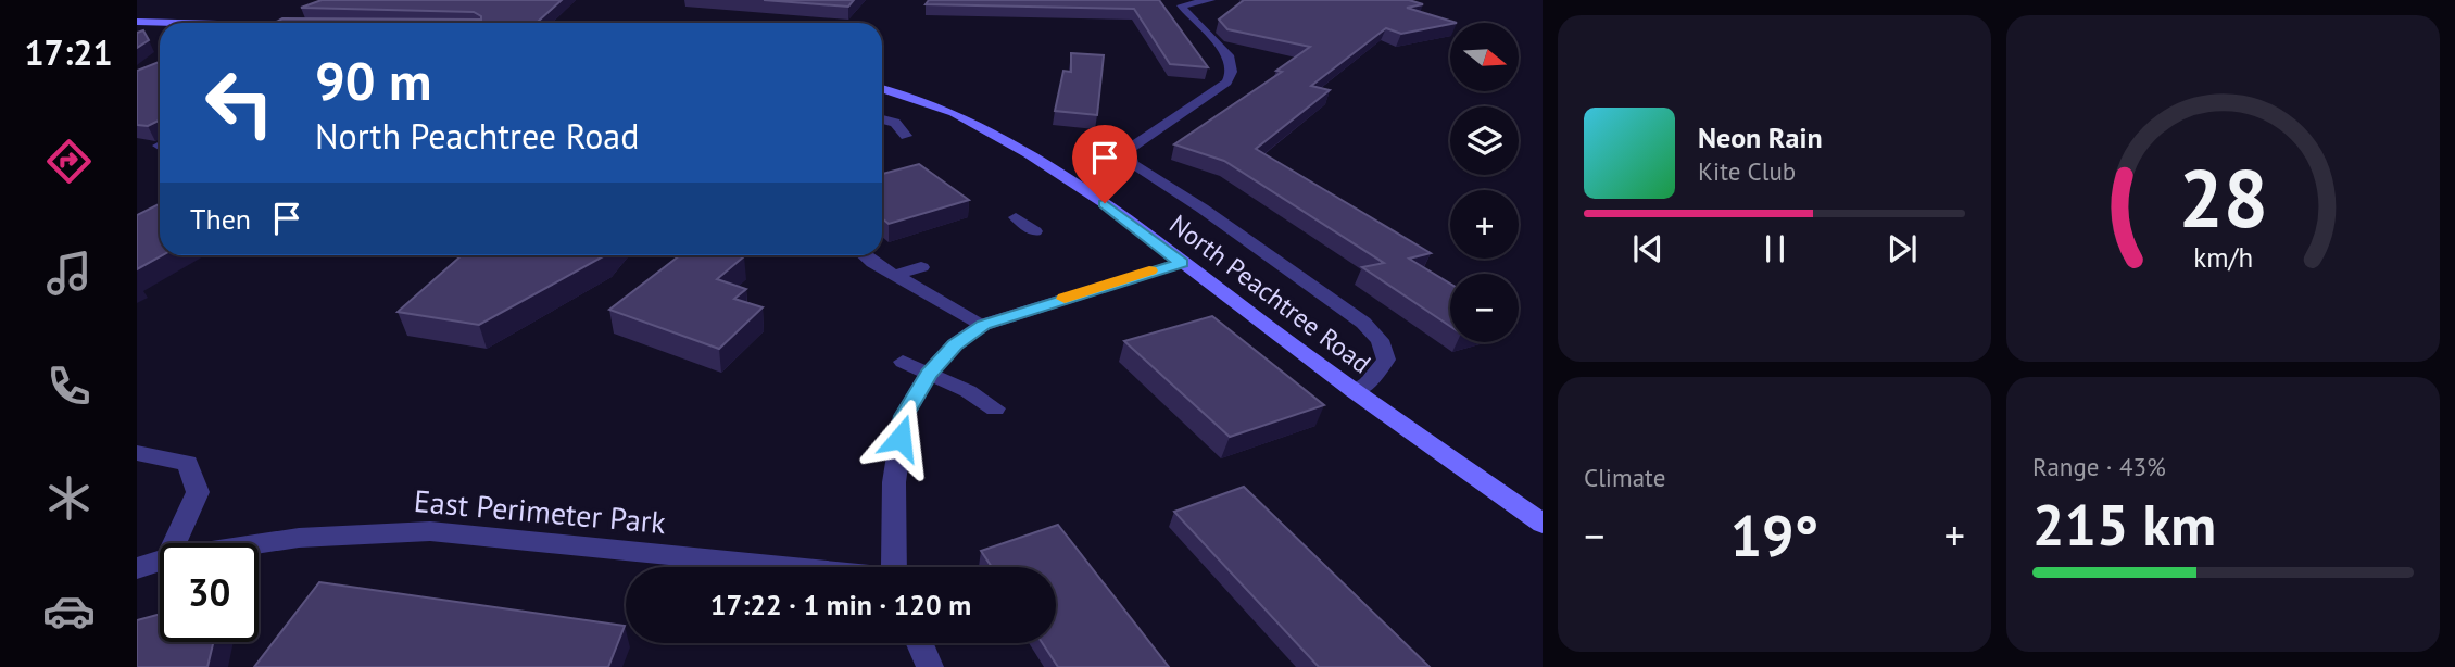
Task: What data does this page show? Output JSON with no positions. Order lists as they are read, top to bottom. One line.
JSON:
{"streets":{"street":["North Peachtree Road","East Perimeter Park"]},"north":"right","page":{"tabs":"17:21","map_buttons":["+","−"],"turn":["90 m","North Peachtree Road"],"song":["Neon Rain","Kite Club"],"then":"Then","tile":["Climate",["Range · 43%","215 km"]],"heat":["−","19°","+"],"limit":"30","trip":"17:22 · 1 min · 120 m","gauge":["28","km/h"]}}
